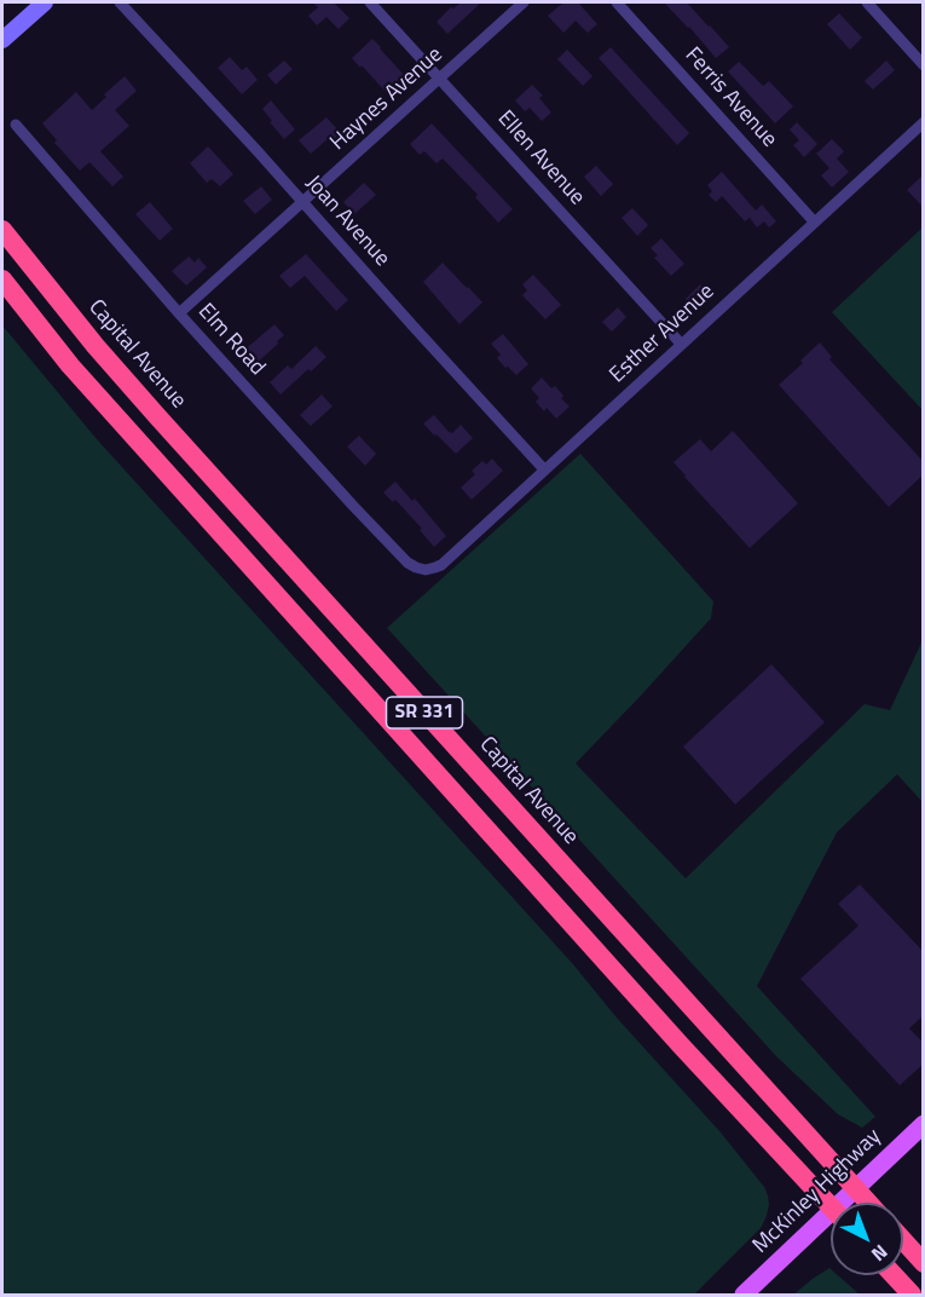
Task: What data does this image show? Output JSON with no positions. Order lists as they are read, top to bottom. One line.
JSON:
{"streets":{"highway":["Capital Avenue","SR 331"],"main road":["McKinley Highway"],"street":["Ferris Avenue","Haynes Avenue","Ellen Avenue","Joan Avenue","Esther Avenue","Elm Road"]},"crossings":[["Ferris Avenue","Esther Avenue"],["Haynes Avenue","Ellen Avenue"],["Haynes Avenue","Joan Avenue"],["Haynes Avenue","Elm Road"],["Ellen Avenue","Esther Avenue"],["Joan Avenue","Esther Avenue"],["Esther Avenue","Elm Road"],["Capital Avenue","McKinley Highway"]],"north":"bottom right"}
